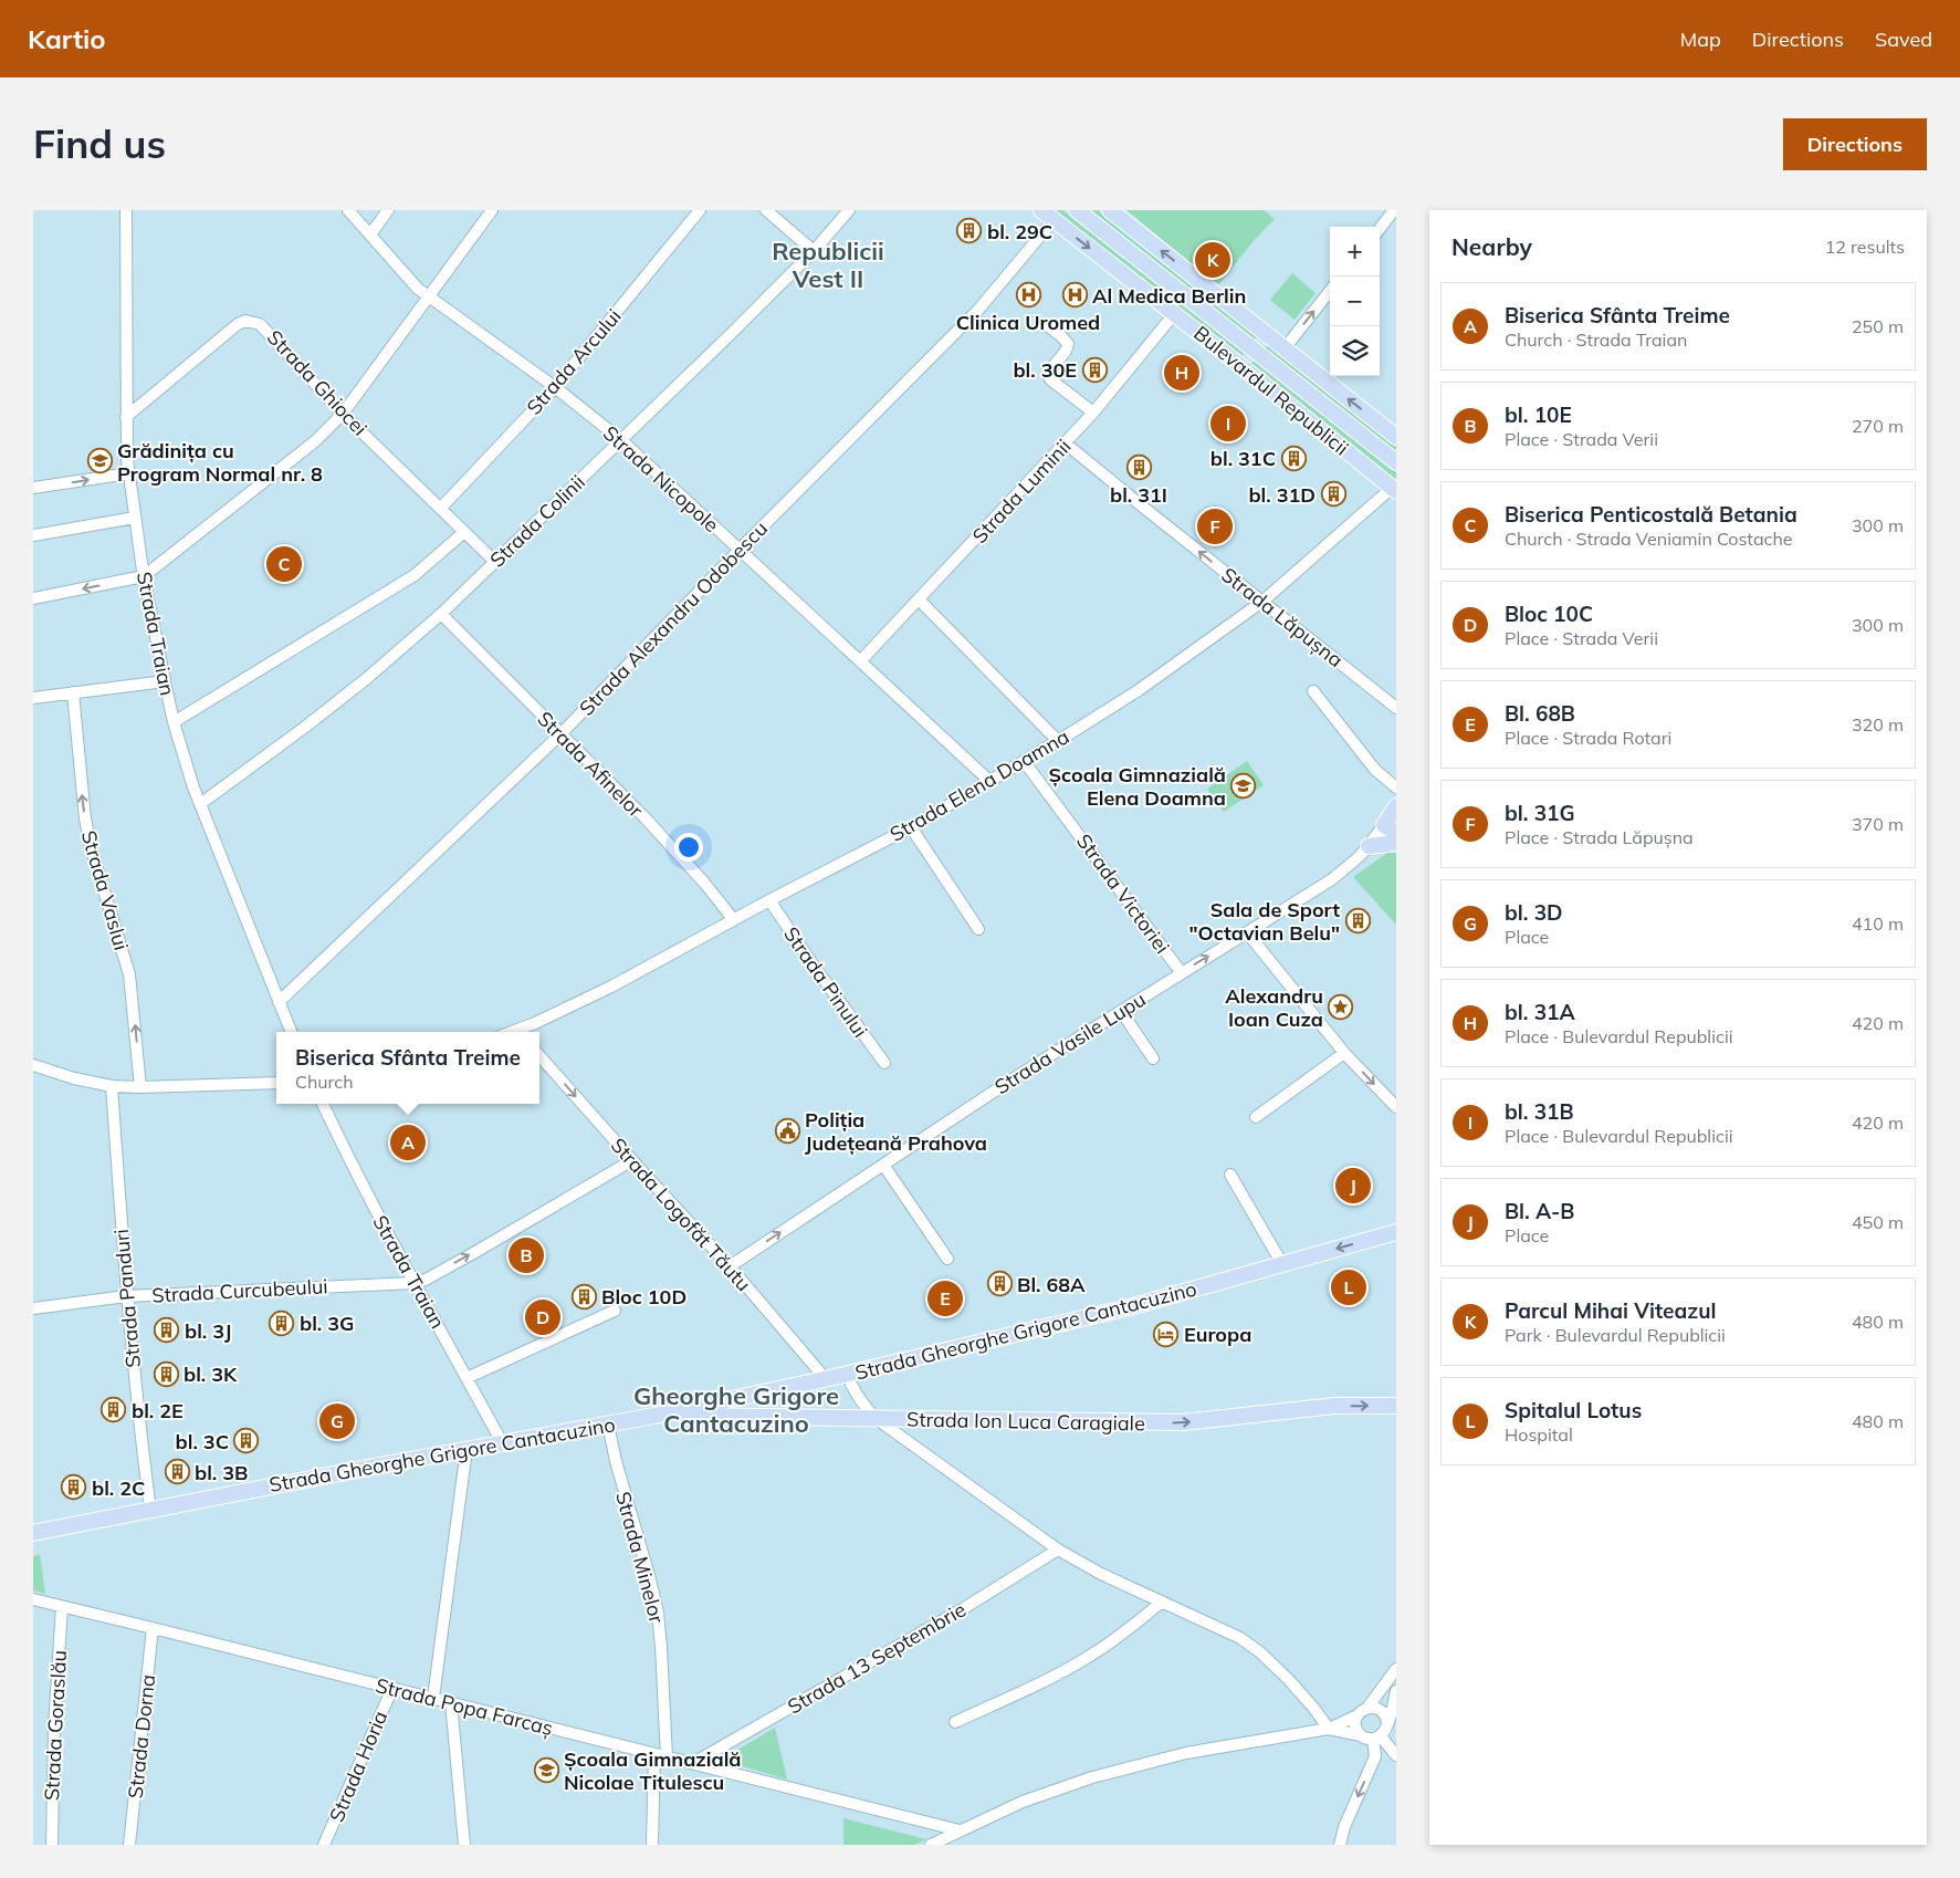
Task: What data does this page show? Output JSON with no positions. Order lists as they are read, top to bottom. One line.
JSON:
{"streets":{"main road":["Bulevardul Republicii","Strada Vasile Lupu","Strada Gheorghe Grigore Cantacuzino","Strada Ion Luca Caragiale"],"street":["Strada Arcului","Strada Ghiocei","Strada Nicopole","Strada Luminii","Strada Colinii","Strada Lăpușna","Strada Alexandru Odobescu","Strada Traian","Strada Afinelor","Strada Elena Doamna","Strada Vaslui","Strada Victoriei","Strada Pinului","Strada Logofăt Tăutu","Strada Curcubeului","Strada Panduri","Strada Minelor","Strada 13 Septembrie","Strada Popa Farcaș","Strada Goraslău","Strada Dorna","Strada Horia"]},"crossings":[["Strada Arcului","Strada Ghiocei"],["Strada Arcului","Strada Nicopole"],["Strada Ghiocei","Strada Colinii"],["Strada Ghiocei","Strada Traian"],["Bulevardul Republicii","Strada Luminii"],["Bulevardul Republicii","Strada Alexandru Odobescu"],["Bulevardul Republicii","Strada Elena Doamna"],["Strada Nicopole","Strada Luminii"],["Strada Nicopole","Strada Colinii"],["Strada Nicopole","Strada Alexandru Odobescu"],["Strada Nicopole","Strada Elena Doamna"],["Strada Luminii","Strada Lăpușna"],["Strada Colinii","Strada Traian"],["Strada Colinii","Strada Afinelor"],["Strada Lăpușna","Strada Elena Doamna"],["Strada Alexandru Odobescu","Strada Traian"],["Strada Alexandru Odobescu","Strada Afinelor"],["Strada Traian","Strada Curcubeului"],["Strada Traian","Strada Gheorghe Grigore Cantacuzino"],["Strada Afinelor","Strada Elena Doamna"],["Strada Elena Doamna","Strada Victoriei"],["Strada Elena Doamna","Strada Pinului"],["Strada Victoriei","Strada Vasile Lupu"],["Strada Vasile Lupu","Strada Logofăt Tăutu"],["Strada Logofăt Tăutu","Strada Gheorghe Grigore Cantacuzino"],["Strada Curcubeului","Strada Panduri"],["Strada Panduri","Strada Gheorghe Grigore Cantacuzino"],["Strada Gheorghe Grigore Cantacuzino","Strada Ion Luca Caragiale"],["Strada Gheorghe Grigore Cantacuzino","Strada Minelor"],["Strada Minelor","Strada Popa Farcaș"],["Strada 13 Septembrie","Strada Popa Farcaș"],["Strada Popa Farcaș","Strada Goraslău"],["Strada Popa Farcaș","Strada Dorna"],["Strada Popa Farcaș","Strada Horia"]],"one_way":["Strada Lăpușna","Strada Vaslui","Strada Ion Luca Caragiale"],"districts":["Republicii Vest II","Gheorghe Grigore Cantacuzino"],"places":{"building":["bl. 29C","bl. 30E","bl. 31C","bl. 31I","bl. 31D","Sala de Sport \"Octavian Belu\"","Bl. 68A","Bloc 10D","bl. 3G","bl. 3J","bl. 3K","bl. 2E","bl. 3C","bl. 3B","bl. 2C"],"hospital":["Clinica Uromed","Al Medica Berlin"],"school or university":["Grădinița cu Program Normal nr. 8","Școala Gimnazială Elena Doamna","Școala Gimnazială Nicolae Titulescu"],"place":["Alexandru Ioan Cuza"],"public building":["Poliția Județeană Prahova"],"hotel":["Europa"]},"page":{"header":"Kartio","nav":["Map","Directions","Saved"],"buttons":"Directions","title":"Find us","heading":["Nearby","12 results"],"map_buttons":["+","−"],"pins":["K","H","I","F","C","A","J","B","L","E","D","G"],"list":[{"mark":"A","name":"Biserica Sfânta Treime","note":"Church · Strada Traian","value":"250 m"},{"mark":"B","name":"bl. 10E","note":"Place · Strada Verii","value":"270 m"},{"mark":"C","name":"Biserica Penticostală Betania","note":"Church · Strada Veniamin Costache","value":"300 m"},{"mark":"D","name":"Bloc 10C","note":"Place · Strada Verii","value":"300 m"},{"mark":"E","name":"Bl. 68B","note":"Place · Strada Rotari","value":"320 m"},{"mark":"F","name":"bl. 31G","note":"Place · Strada Lăpușna","value":"370 m"},{"mark":"G","name":"bl. 3D","note":"Place","value":"410 m"},{"mark":"H","name":"bl. 31A","note":"Place · Bulevardul Republicii","value":"420 m"},{"mark":"I","name":"bl. 31B","note":"Place · Bulevardul Republicii","value":"420 m"},{"mark":"J","name":"Bl. A-B","note":"Place","value":"450 m"},{"mark":"K","name":"Parcul Mihai Viteazul","note":"Park · Bulevardul Republicii","value":"480 m"},{"mark":"L","name":"Spitalul Lotus","note":"Hospital","value":"480 m"}],"popup":["Biserica Sfânta Treime","Church"]}}
